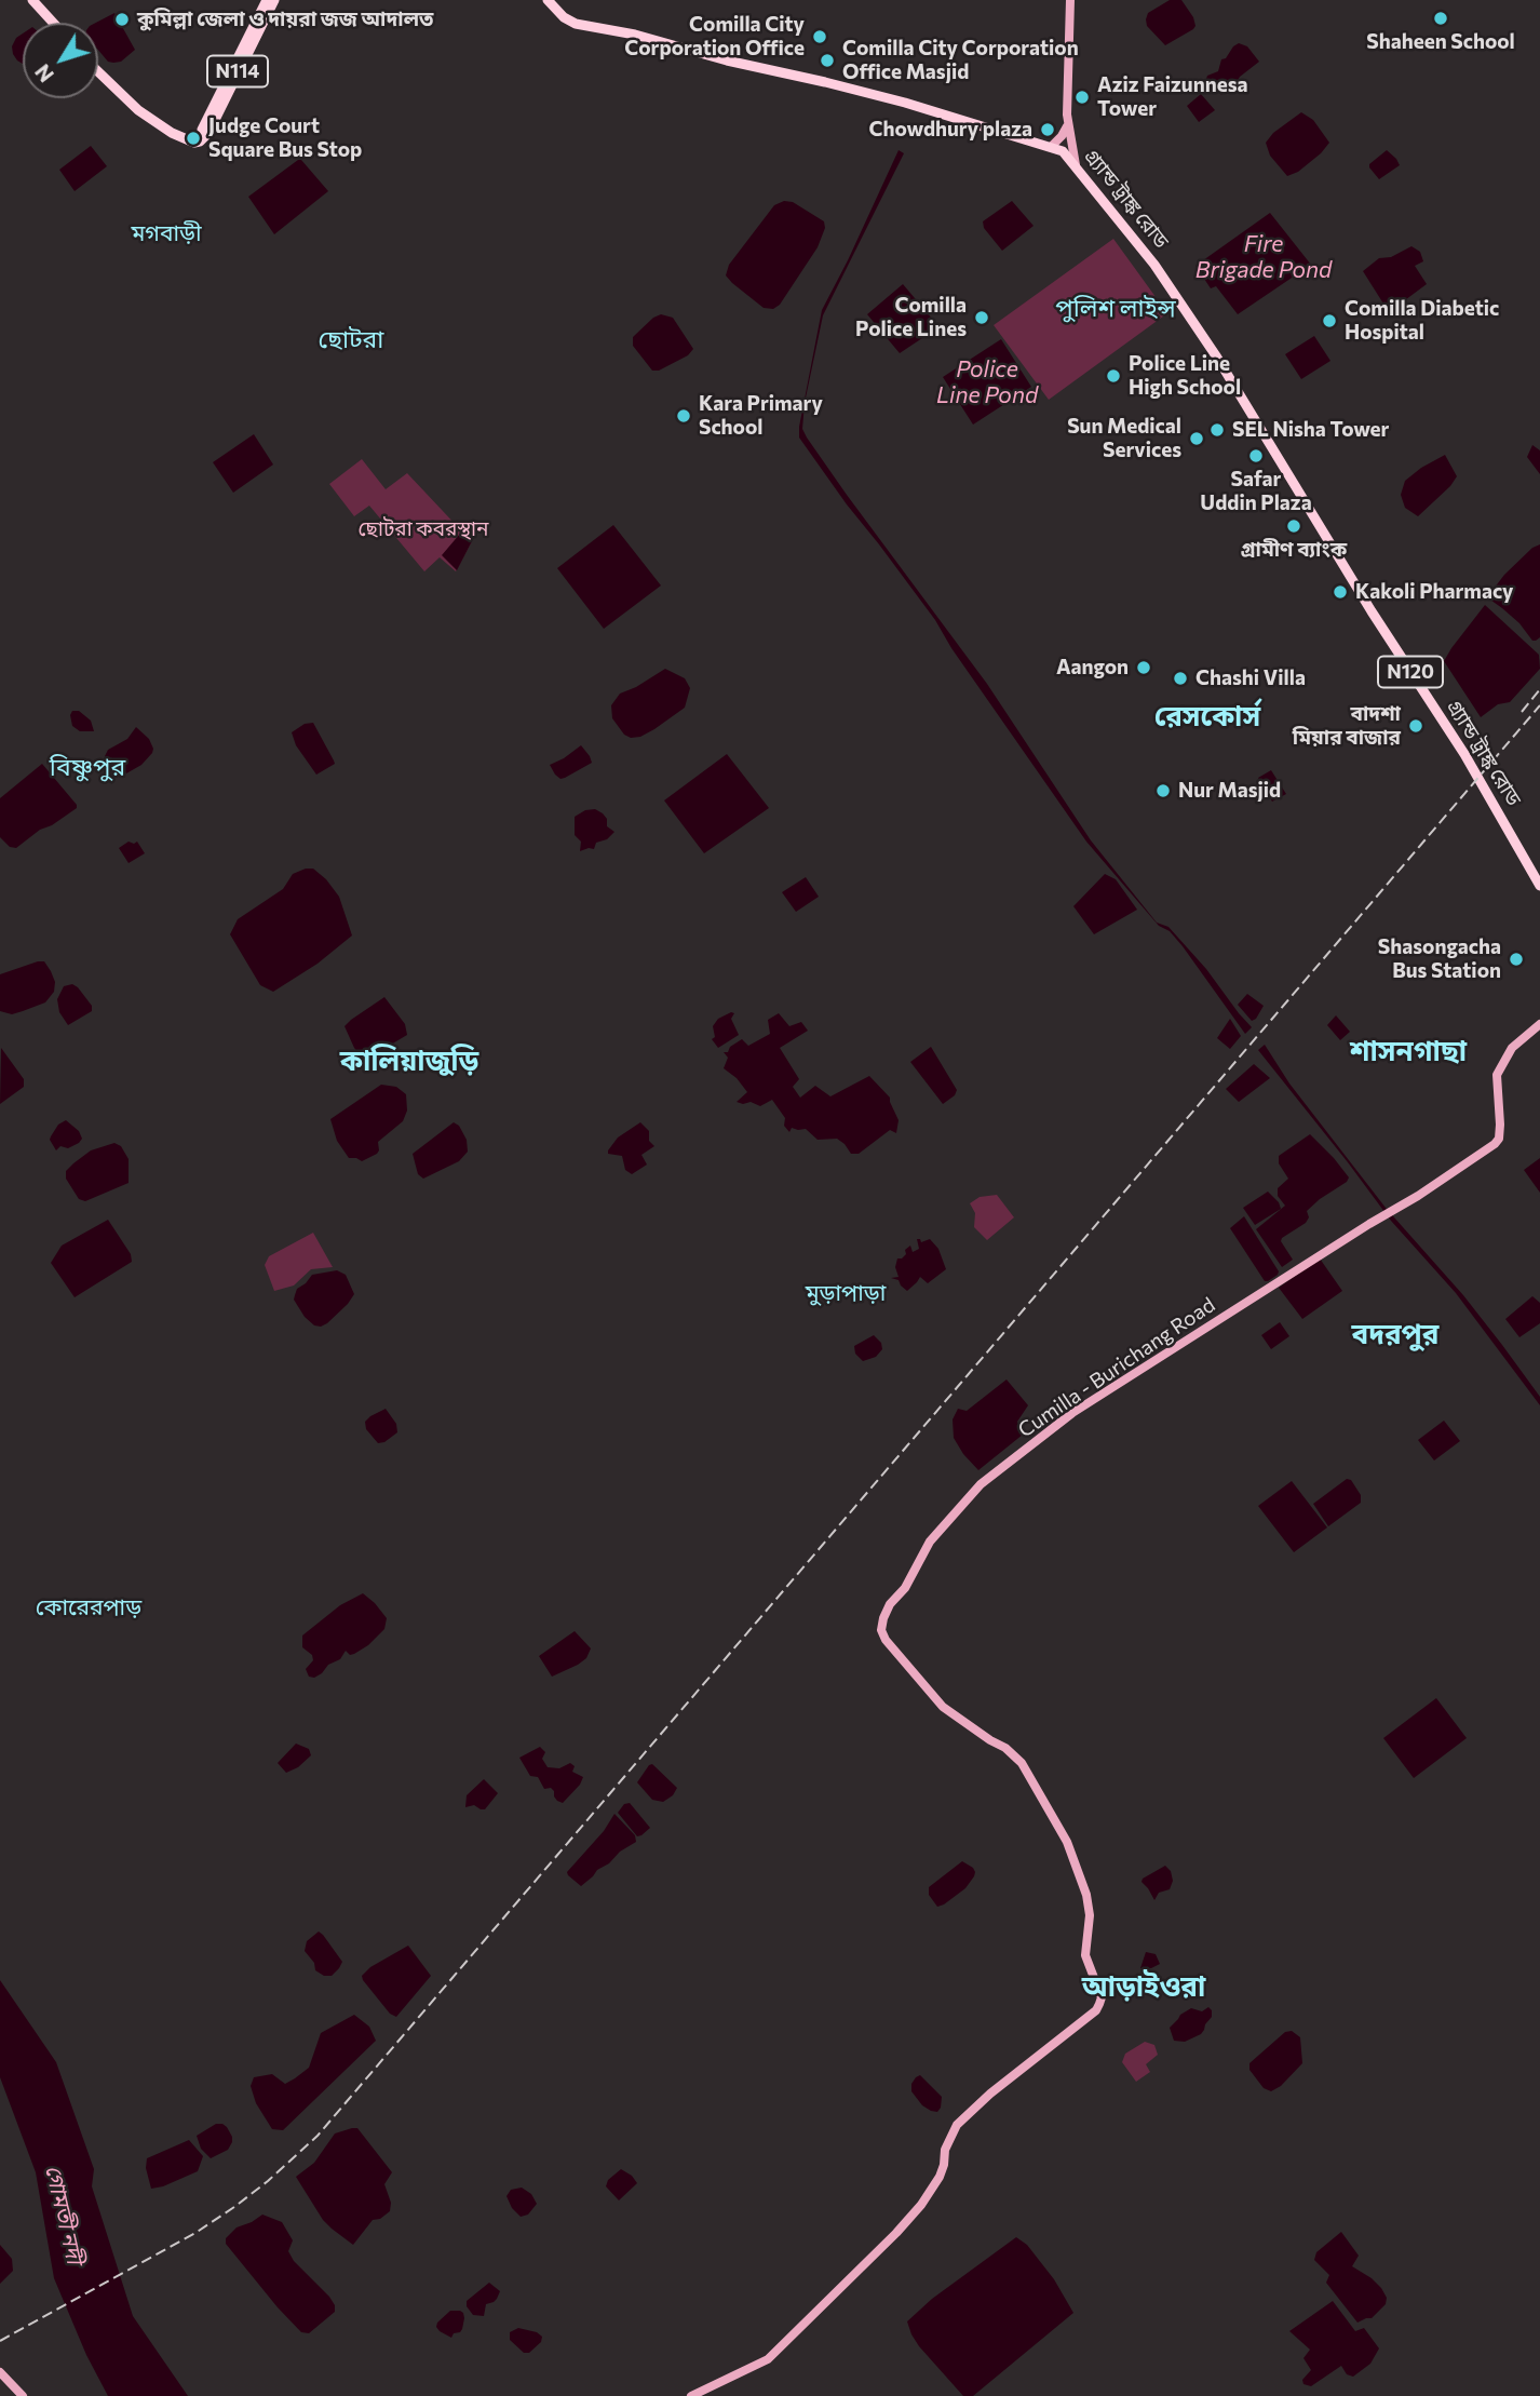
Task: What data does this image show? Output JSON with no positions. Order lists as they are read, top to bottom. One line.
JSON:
{"streets":{"highway":["N114","গ্র্যান্ড ট্রাঙ্ক রোড","N120"],"main road":["Cumilla - Burichang Road"]},"districts":["মগবাড়ী","পুলিশ লাইন্স","ছোটরা","রেসকোর্স","বিষ্ণুপুর","শাসনগাছা","কালিয়াজুড়ি","মুড়াপাড়া","বদরপুর","কোরেরপাড়","আড়াইওরা"],"water":["Fire Brigade Pond","Police Line Pond","গোমতী নদী"],"parks":["ছোটরা কবরস্থান"],"places":["Shaheen School","কুমিল্লা জেলা ও দায়রা জজ আদালত","Comilla City Corporation Office","Comilla City Corporation Office Masjid","Aziz Faizunnesa Tower","Chowdhury plaza","Judge Court Square Bus Stop","Comilla Police Lines","Comilla Diabetic Hospital","Police Line High School","Kara Primary School","SEL Nisha Tower","Sun Medical Services","Safar Uddin Plaza","গ্রামীণ ব্যাংক","Kakoli Pharmacy","Aangon","Chashi Villa","বাদশা মিয়ার বাজার","Nur Masjid","Shasongacha Bus Station"],"north":"bottom left"}
